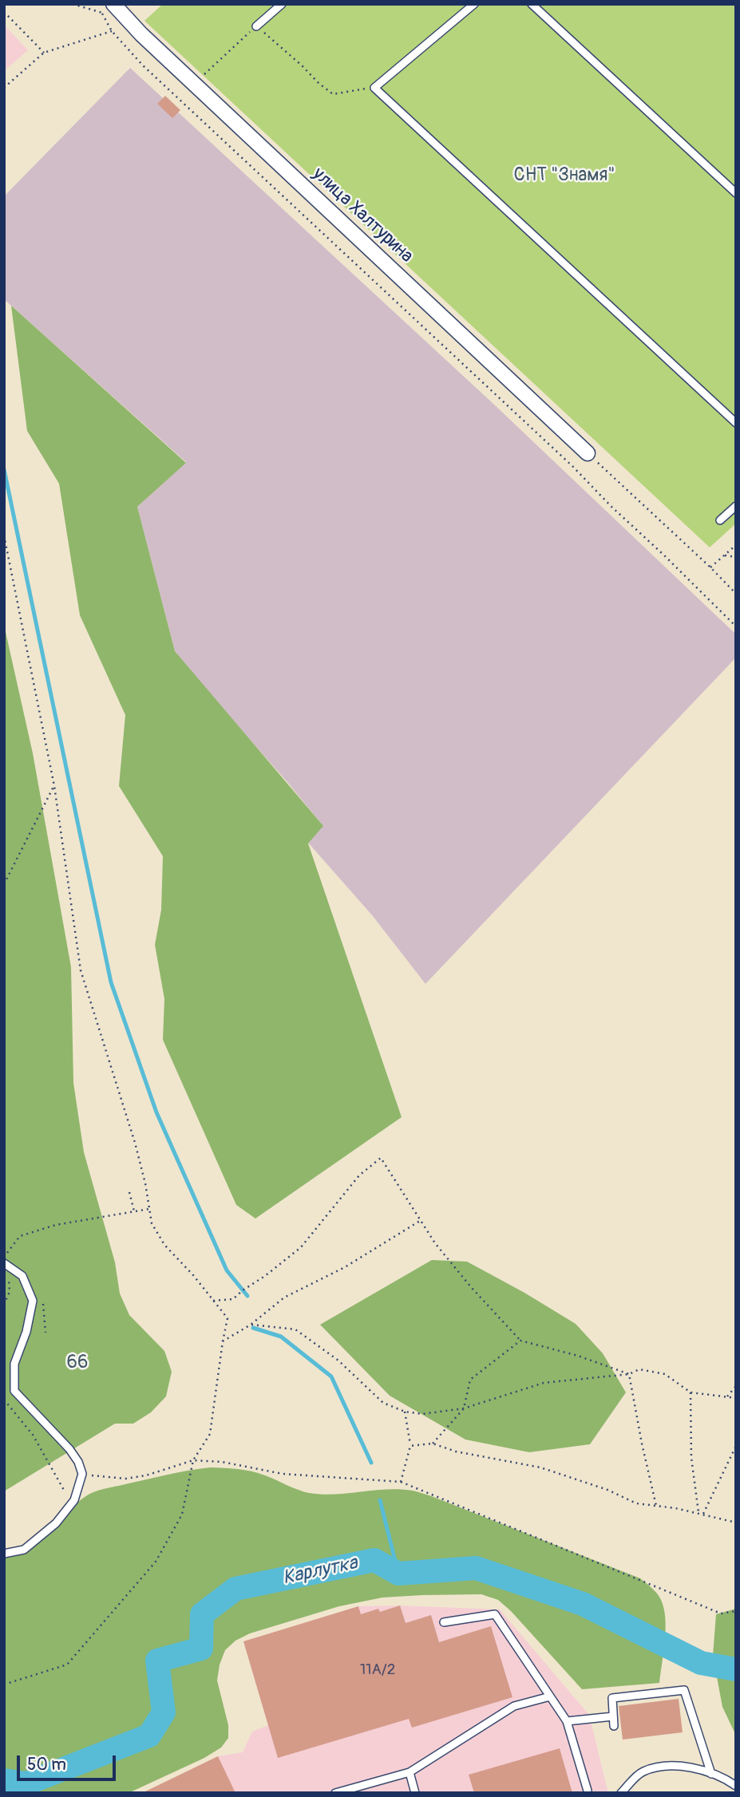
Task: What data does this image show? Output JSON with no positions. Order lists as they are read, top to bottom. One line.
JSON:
{"streets":{"street":["улица Халтурина"]},"water":["Карлутка"],"parks":["СНТ \"Знамя\"","66"],"house_numbers":["11А/2"],"scale_bar":"50 m"}
